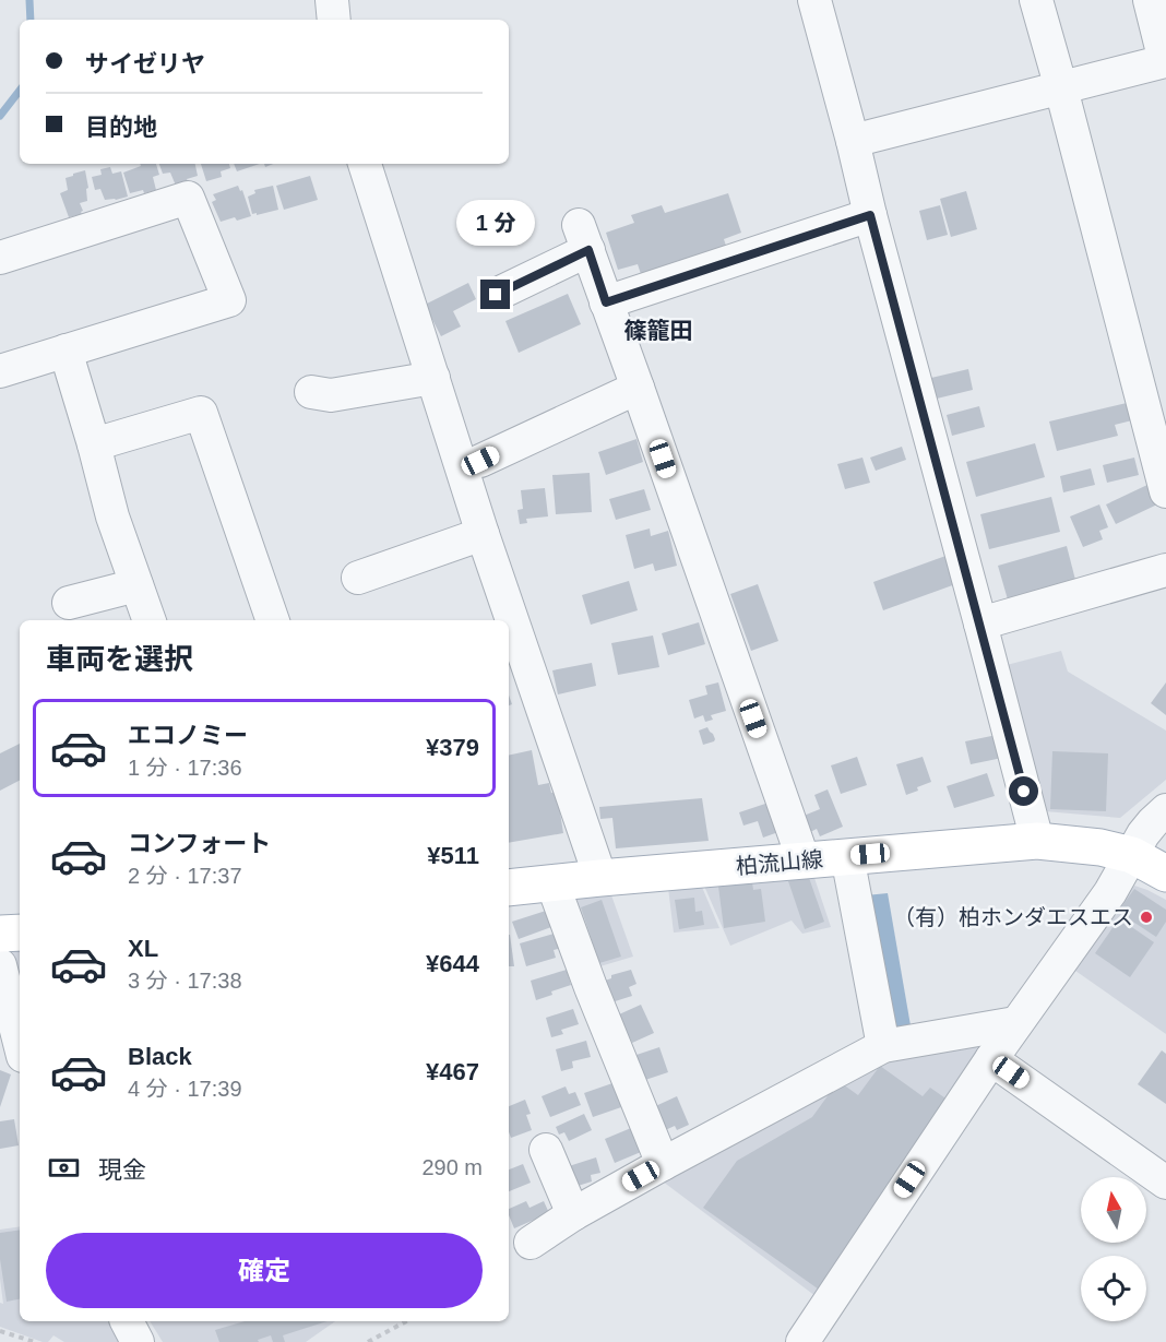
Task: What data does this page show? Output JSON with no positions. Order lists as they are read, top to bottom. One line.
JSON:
{"streets":{"main road":["柏流山線"]},"districts":["篠籠田"],"places":["（有）柏ホンダエスエス"],"north":"top","page":{"banner":["サイゼリヤ","目的地"],"bubble":"1 分","heading":"車両を選択","list":[{"name":"エコノミー","note":"1 分 · 17:36","value":"¥379"},{"name":"コンフォート","note":"2 分 · 17:37","value":"¥511"},{"name":"XL","note":"3 分 · 17:38","value":"¥644"},{"name":"Black","note":"4 分 · 17:39","value":"¥467"}],"pay":["現金","290 m"],"buttons":"確定"}}
